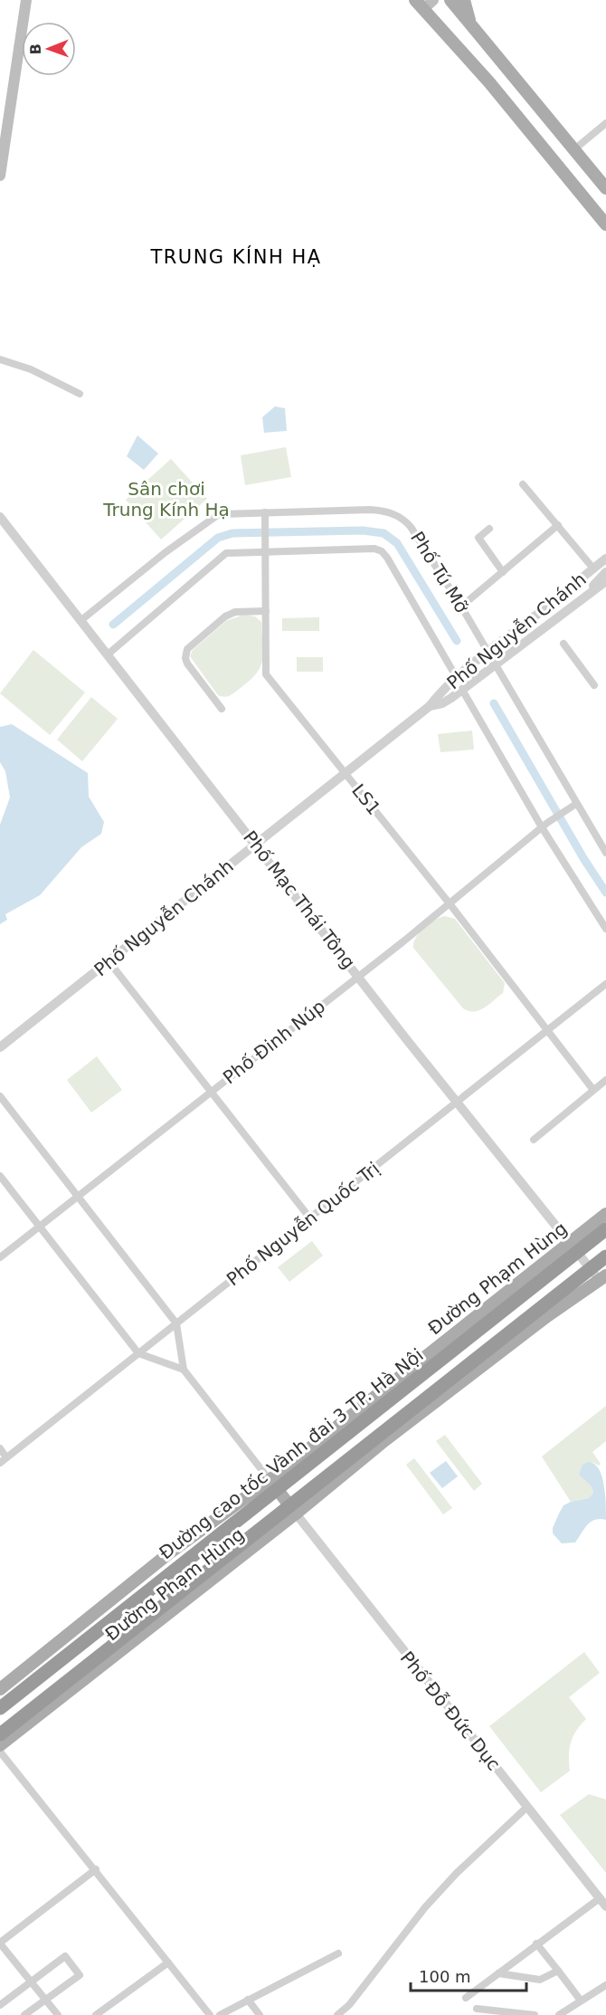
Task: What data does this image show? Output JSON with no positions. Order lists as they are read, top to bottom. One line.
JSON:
{"streets":{"highway":["Đường cao tốc Vành đai 3 TP. Hà Nội"],"main road":["Đường Phạm Hùng"],"street":["Phố Tú Mỡ","Phố Nguyễn Chánh","LS1","Phố Mạc Thái Tông","Phố Đinh Núp","Phố Nguyễn Quốc Trị","Phố Đỗ Đức Dục"]},"crossings":[["Phố Tú Mỡ","Phố Nguyễn Chánh"],["Phố Tú Mỡ","LS1"],["Phố Tú Mỡ","Phố Mạc Thái Tông"],["Phố Tú Mỡ","Phố Đinh Núp"],["Phố Nguyễn Chánh","LS1"],["Phố Nguyễn Chánh","Phố Mạc Thái Tông"],["LS1","Phố Đinh Núp"],["LS1","Phố Nguyễn Quốc Trị"],["Phố Mạc Thái Tông","Phố Đinh Núp"],["Phố Mạc Thái Tông","Phố Nguyễn Quốc Trị"],["Phố Mạc Thái Tông","Đường Phạm Hùng"],["Đường Phạm Hùng","Phố Đỗ Đức Dục"]],"districts":["TRUNG KÍNH HẠ"],"parks":["Sân chơi Trung Kính Hạ"],"scale_bar":"100 m","north":"left"}
